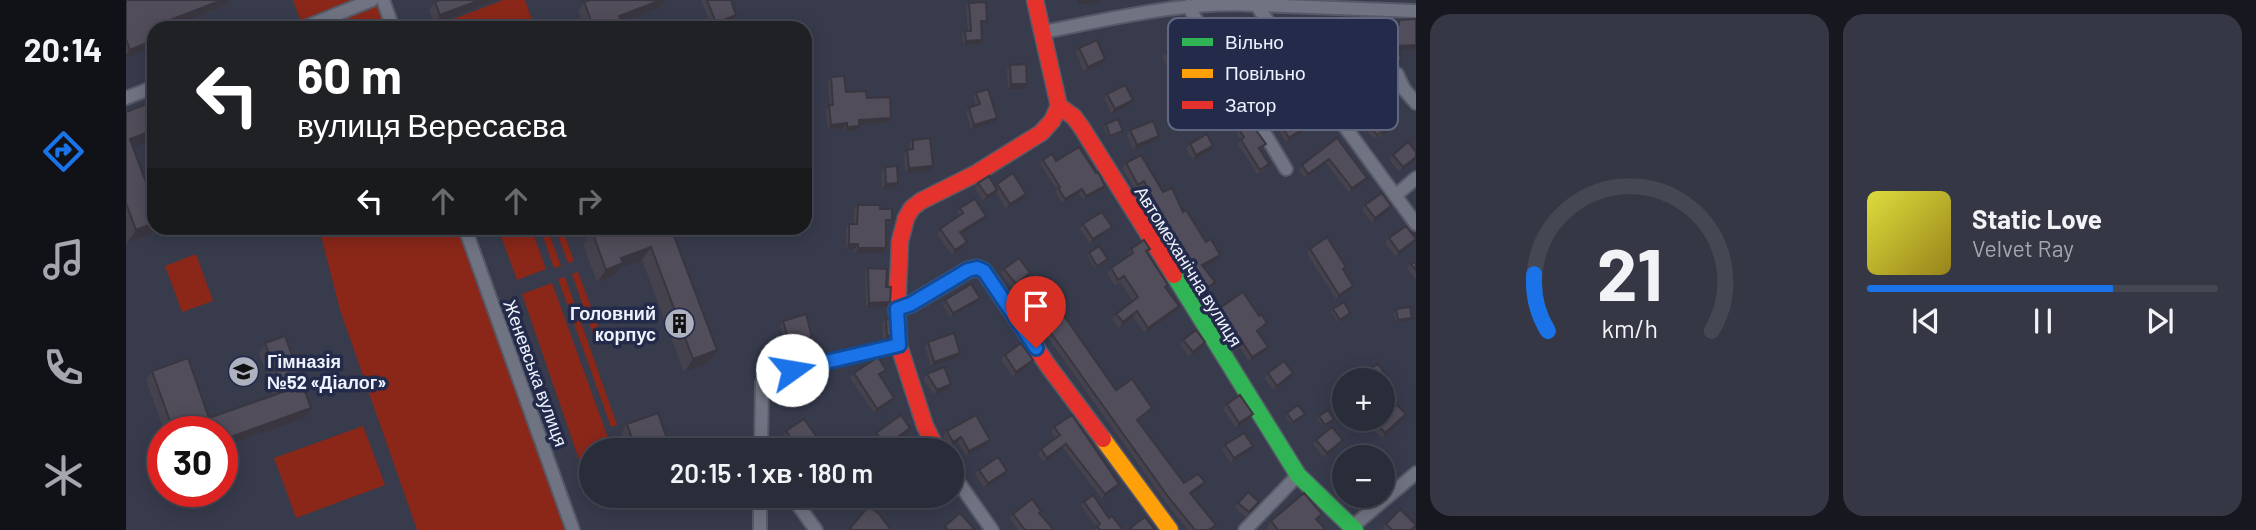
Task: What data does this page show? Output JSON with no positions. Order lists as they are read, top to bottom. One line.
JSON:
{"streets":{"street":["Автомеханічна вулиця","Женевська вулиця"]},"places":{"building":["Головний корпус"],"school or university":["Гімназія №52 «Діалог»"]},"legend":["Вільно","Повільно","Затор"],"page":{"tabs":"20:14","turn":["60 m","вулиця Вересаєва"],"song":["Static Love","Velvet Ray"],"map_buttons":["+","−"],"limit":"30","trip":"20:15 · 1 хв · 180 m","gauge":["21","km/h"]}}
